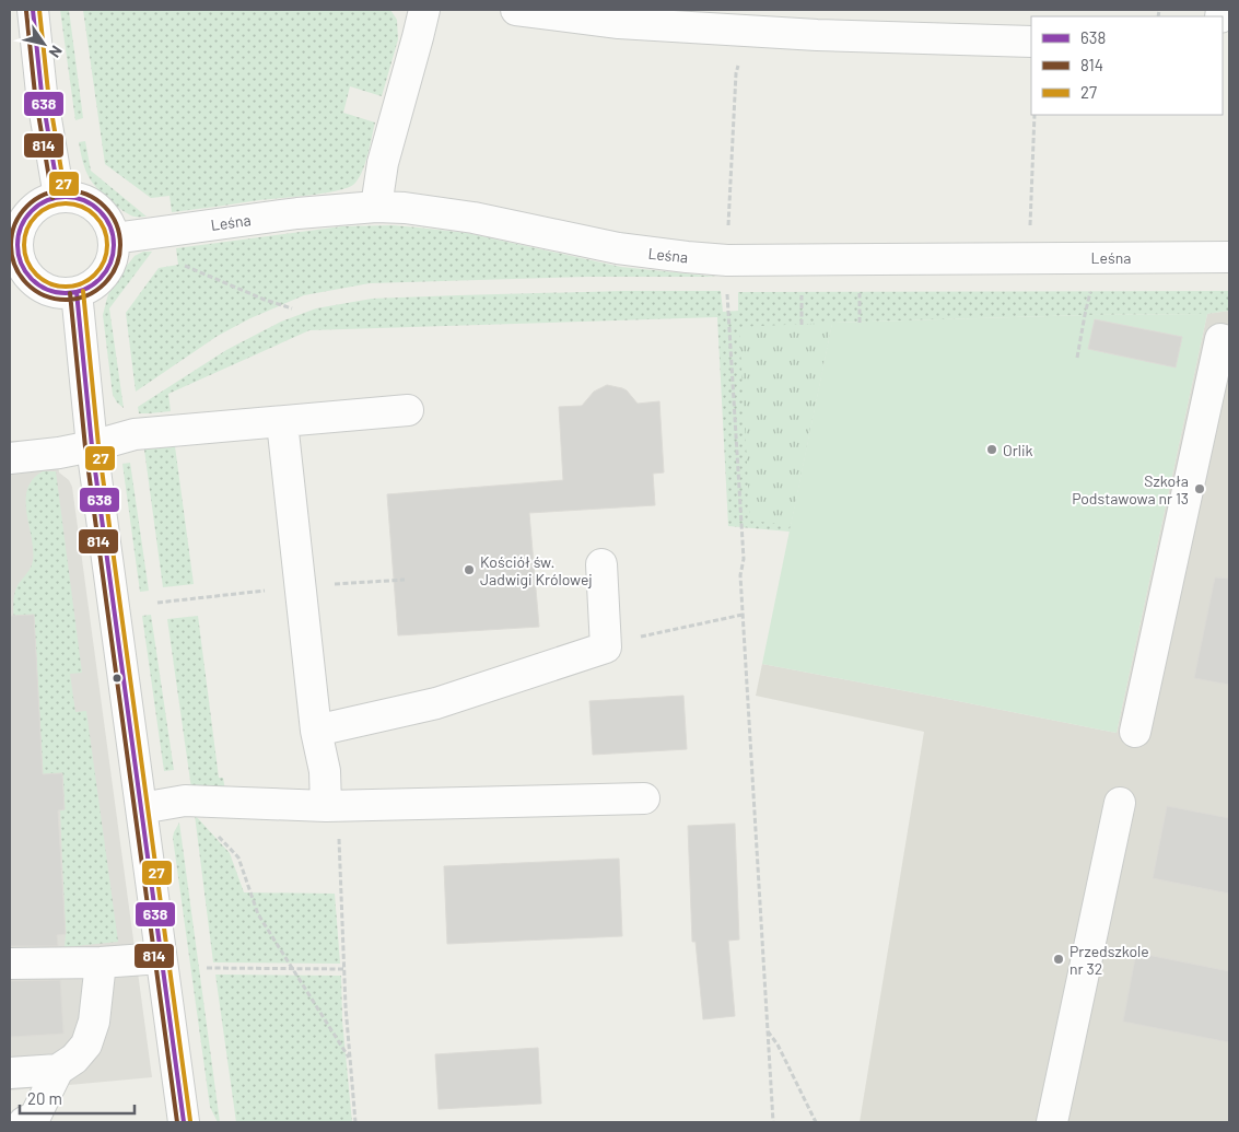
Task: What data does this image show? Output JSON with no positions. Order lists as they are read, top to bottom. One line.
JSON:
{"streets":{"street":["Leśna"]},"places":["Orlik","Szkoła Podstawowa nr 13","Kościół św. Jadwigi Królowej","Przedszkole nr 32"],"lines":["transit line 638","transit line 27","transit line 814"],"legend":["638","814","27"],"scale_bar":"20 m","north":"bottom right"}
